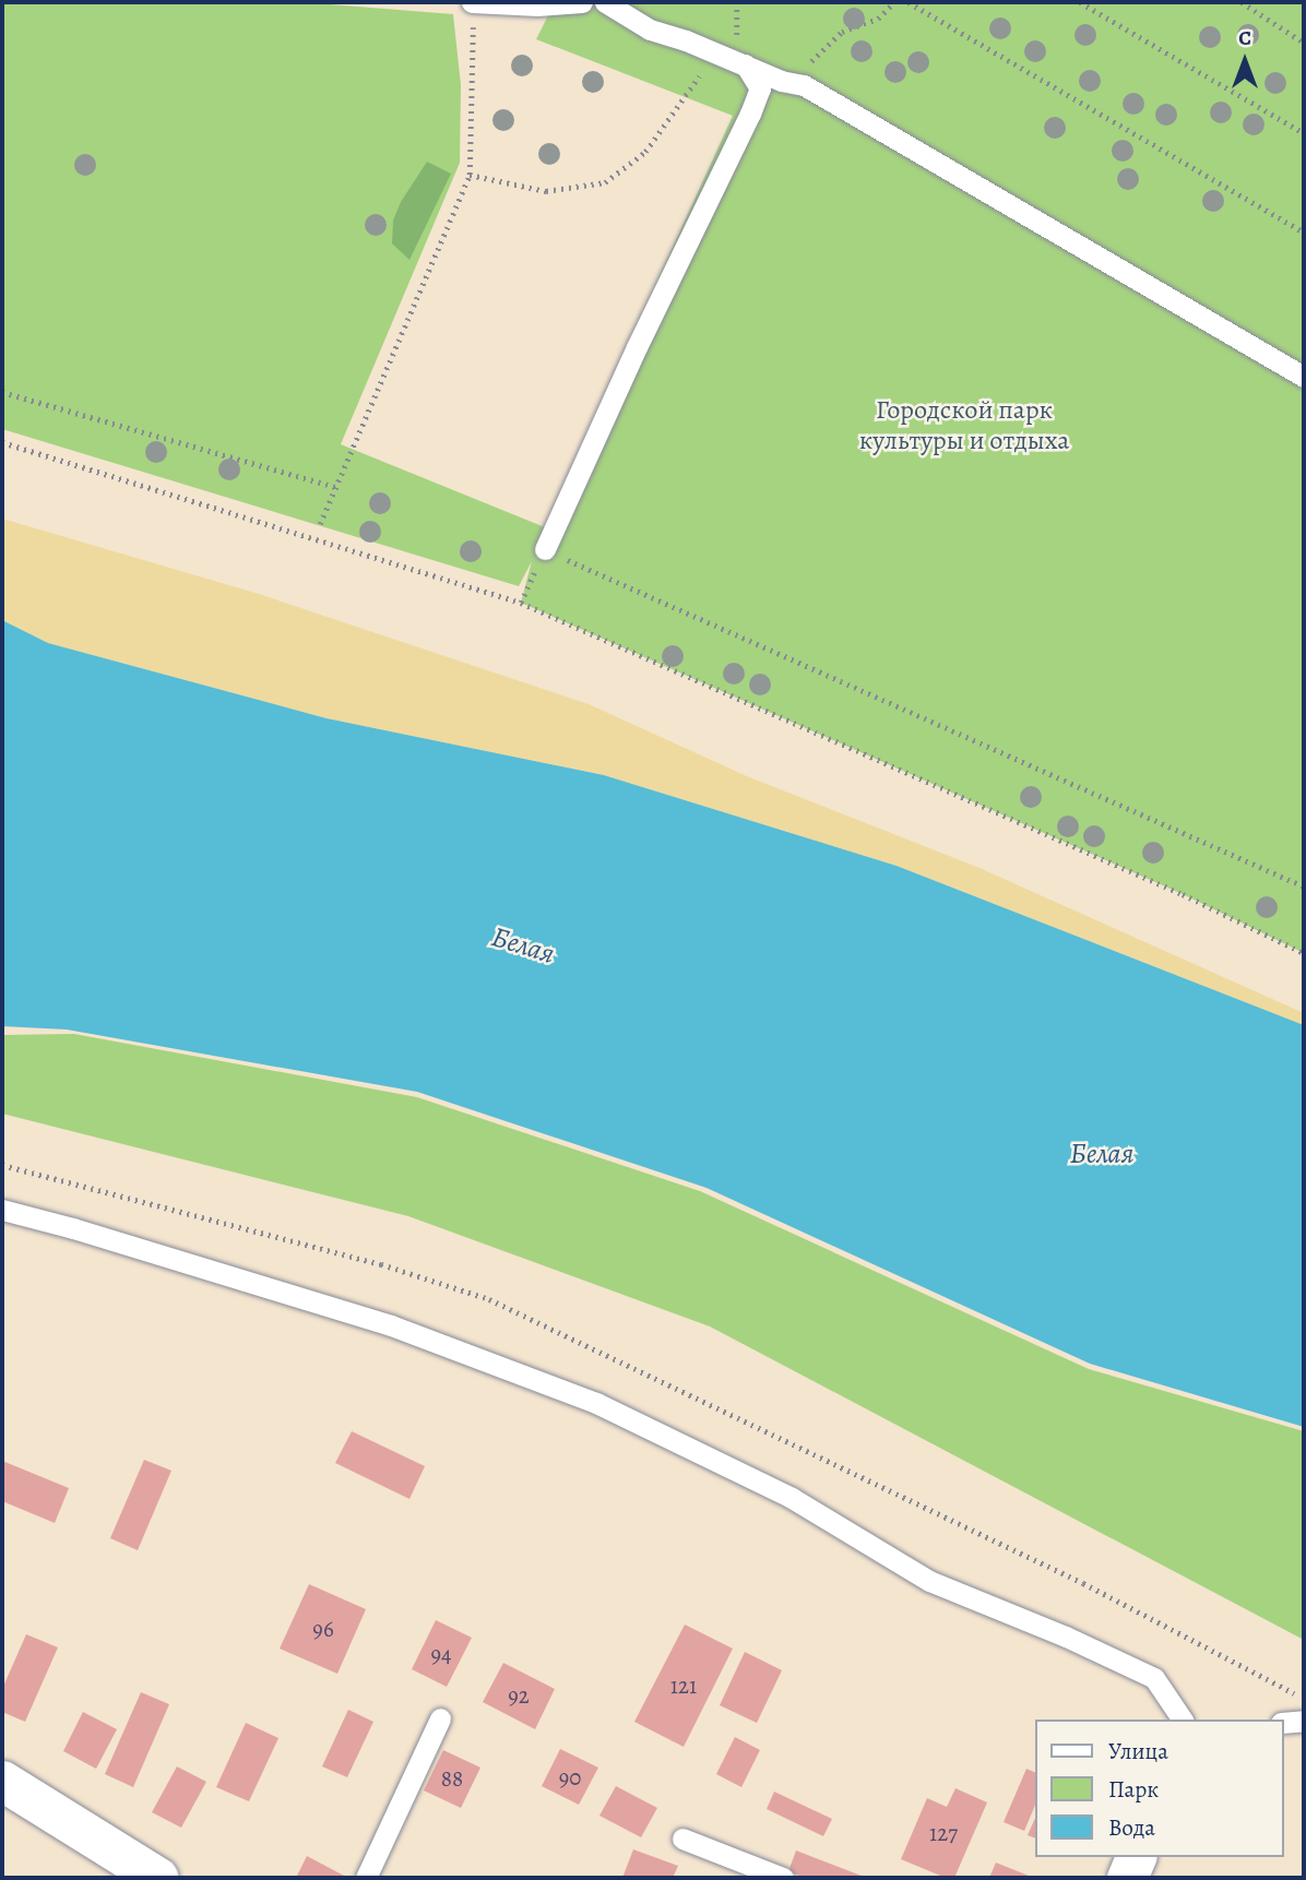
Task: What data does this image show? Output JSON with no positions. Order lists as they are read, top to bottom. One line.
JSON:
{"water":["Белая"],"parks":["Городской парк культуры и отдыха"],"house_numbers":["96","94","121","92","90","88","127"],"legend":["Улица","Парк","Вода"],"north":"top"}
